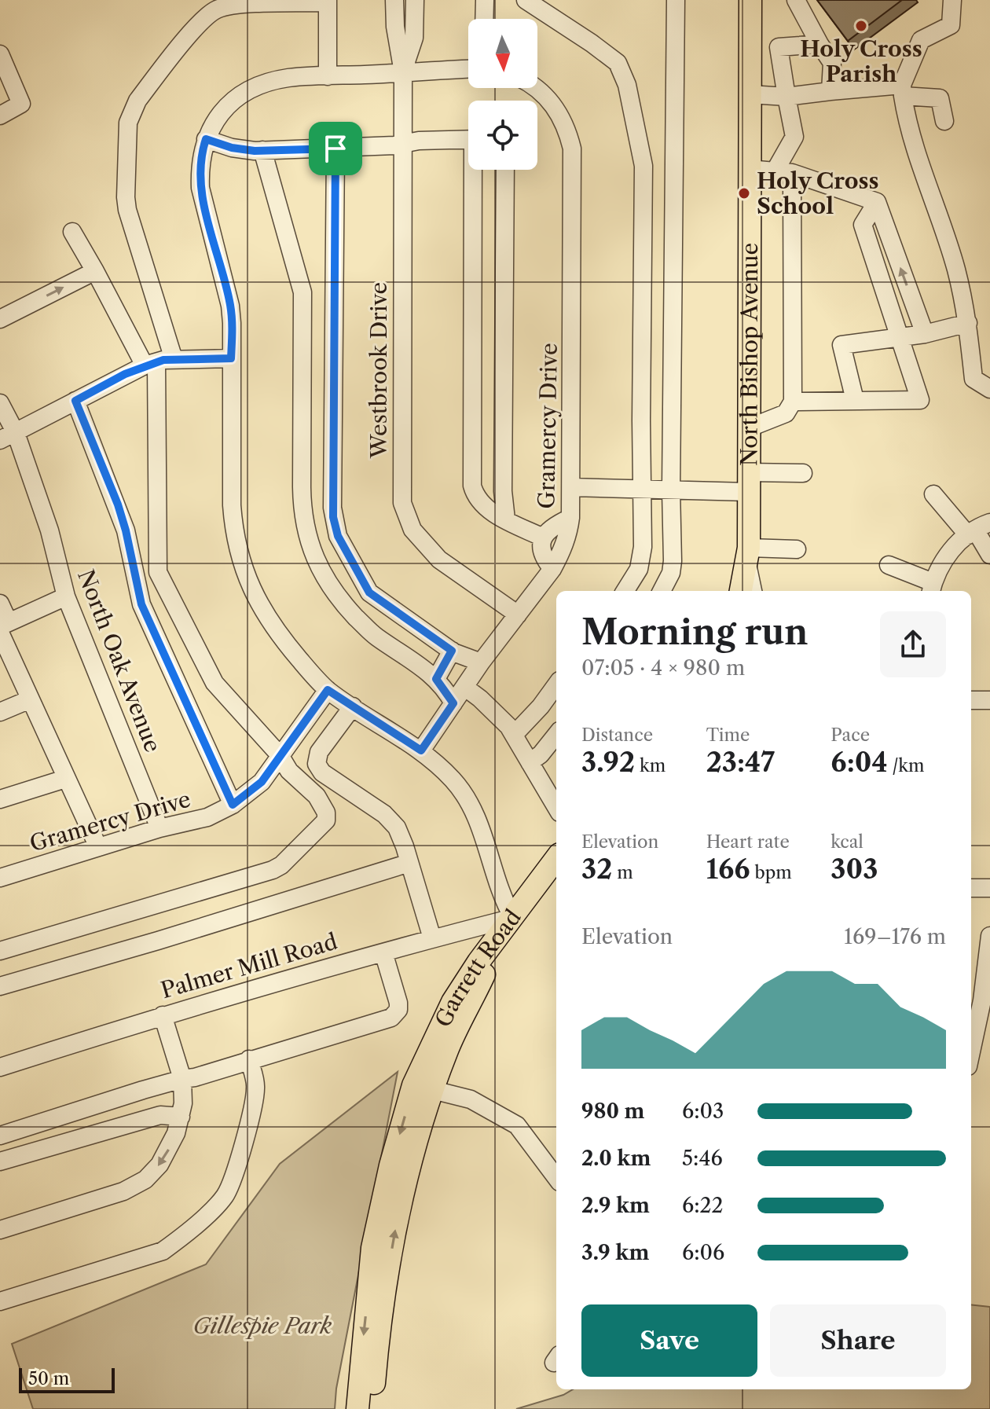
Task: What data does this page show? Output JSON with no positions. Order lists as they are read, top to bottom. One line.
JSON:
{"streets":{"main road":["North Bishop Avenue","Garrett Road"],"street":["Westbrook Drive","Gramercy Drive","North Oak Avenue","Palmer Mill Road"]},"crossings":[["Westbrook Drive","Gramercy Drive"],["Gramercy Drive","North Oak Avenue"],["Palmer Mill Road","Garrett Road"]],"parks":["Gillespie Park"],"places":["Holy Cross Parish","Holy Cross School"],"scale_bar":"50 m","north":"bottom","page":{"heading":["Morning run","07:05 · 4 × 980 m"],"stats":[["Distance","3.92 km"],["Time","23:47"],["Pace","6:04 /km"],["Elevation","32 m"],["Heart rate","166 bpm"],["kcal","303"]],"chart":["Elevation","169–176 m"],"list":[{"name":"980 m","note":"6:03"},{"name":"2.0 km","note":"5:46"},{"name":"2.9 km","note":"6:22"},{"name":"3.9 km","note":"6:06"}],"buttons":["Save","Share"],"scale":"50 m"}}
